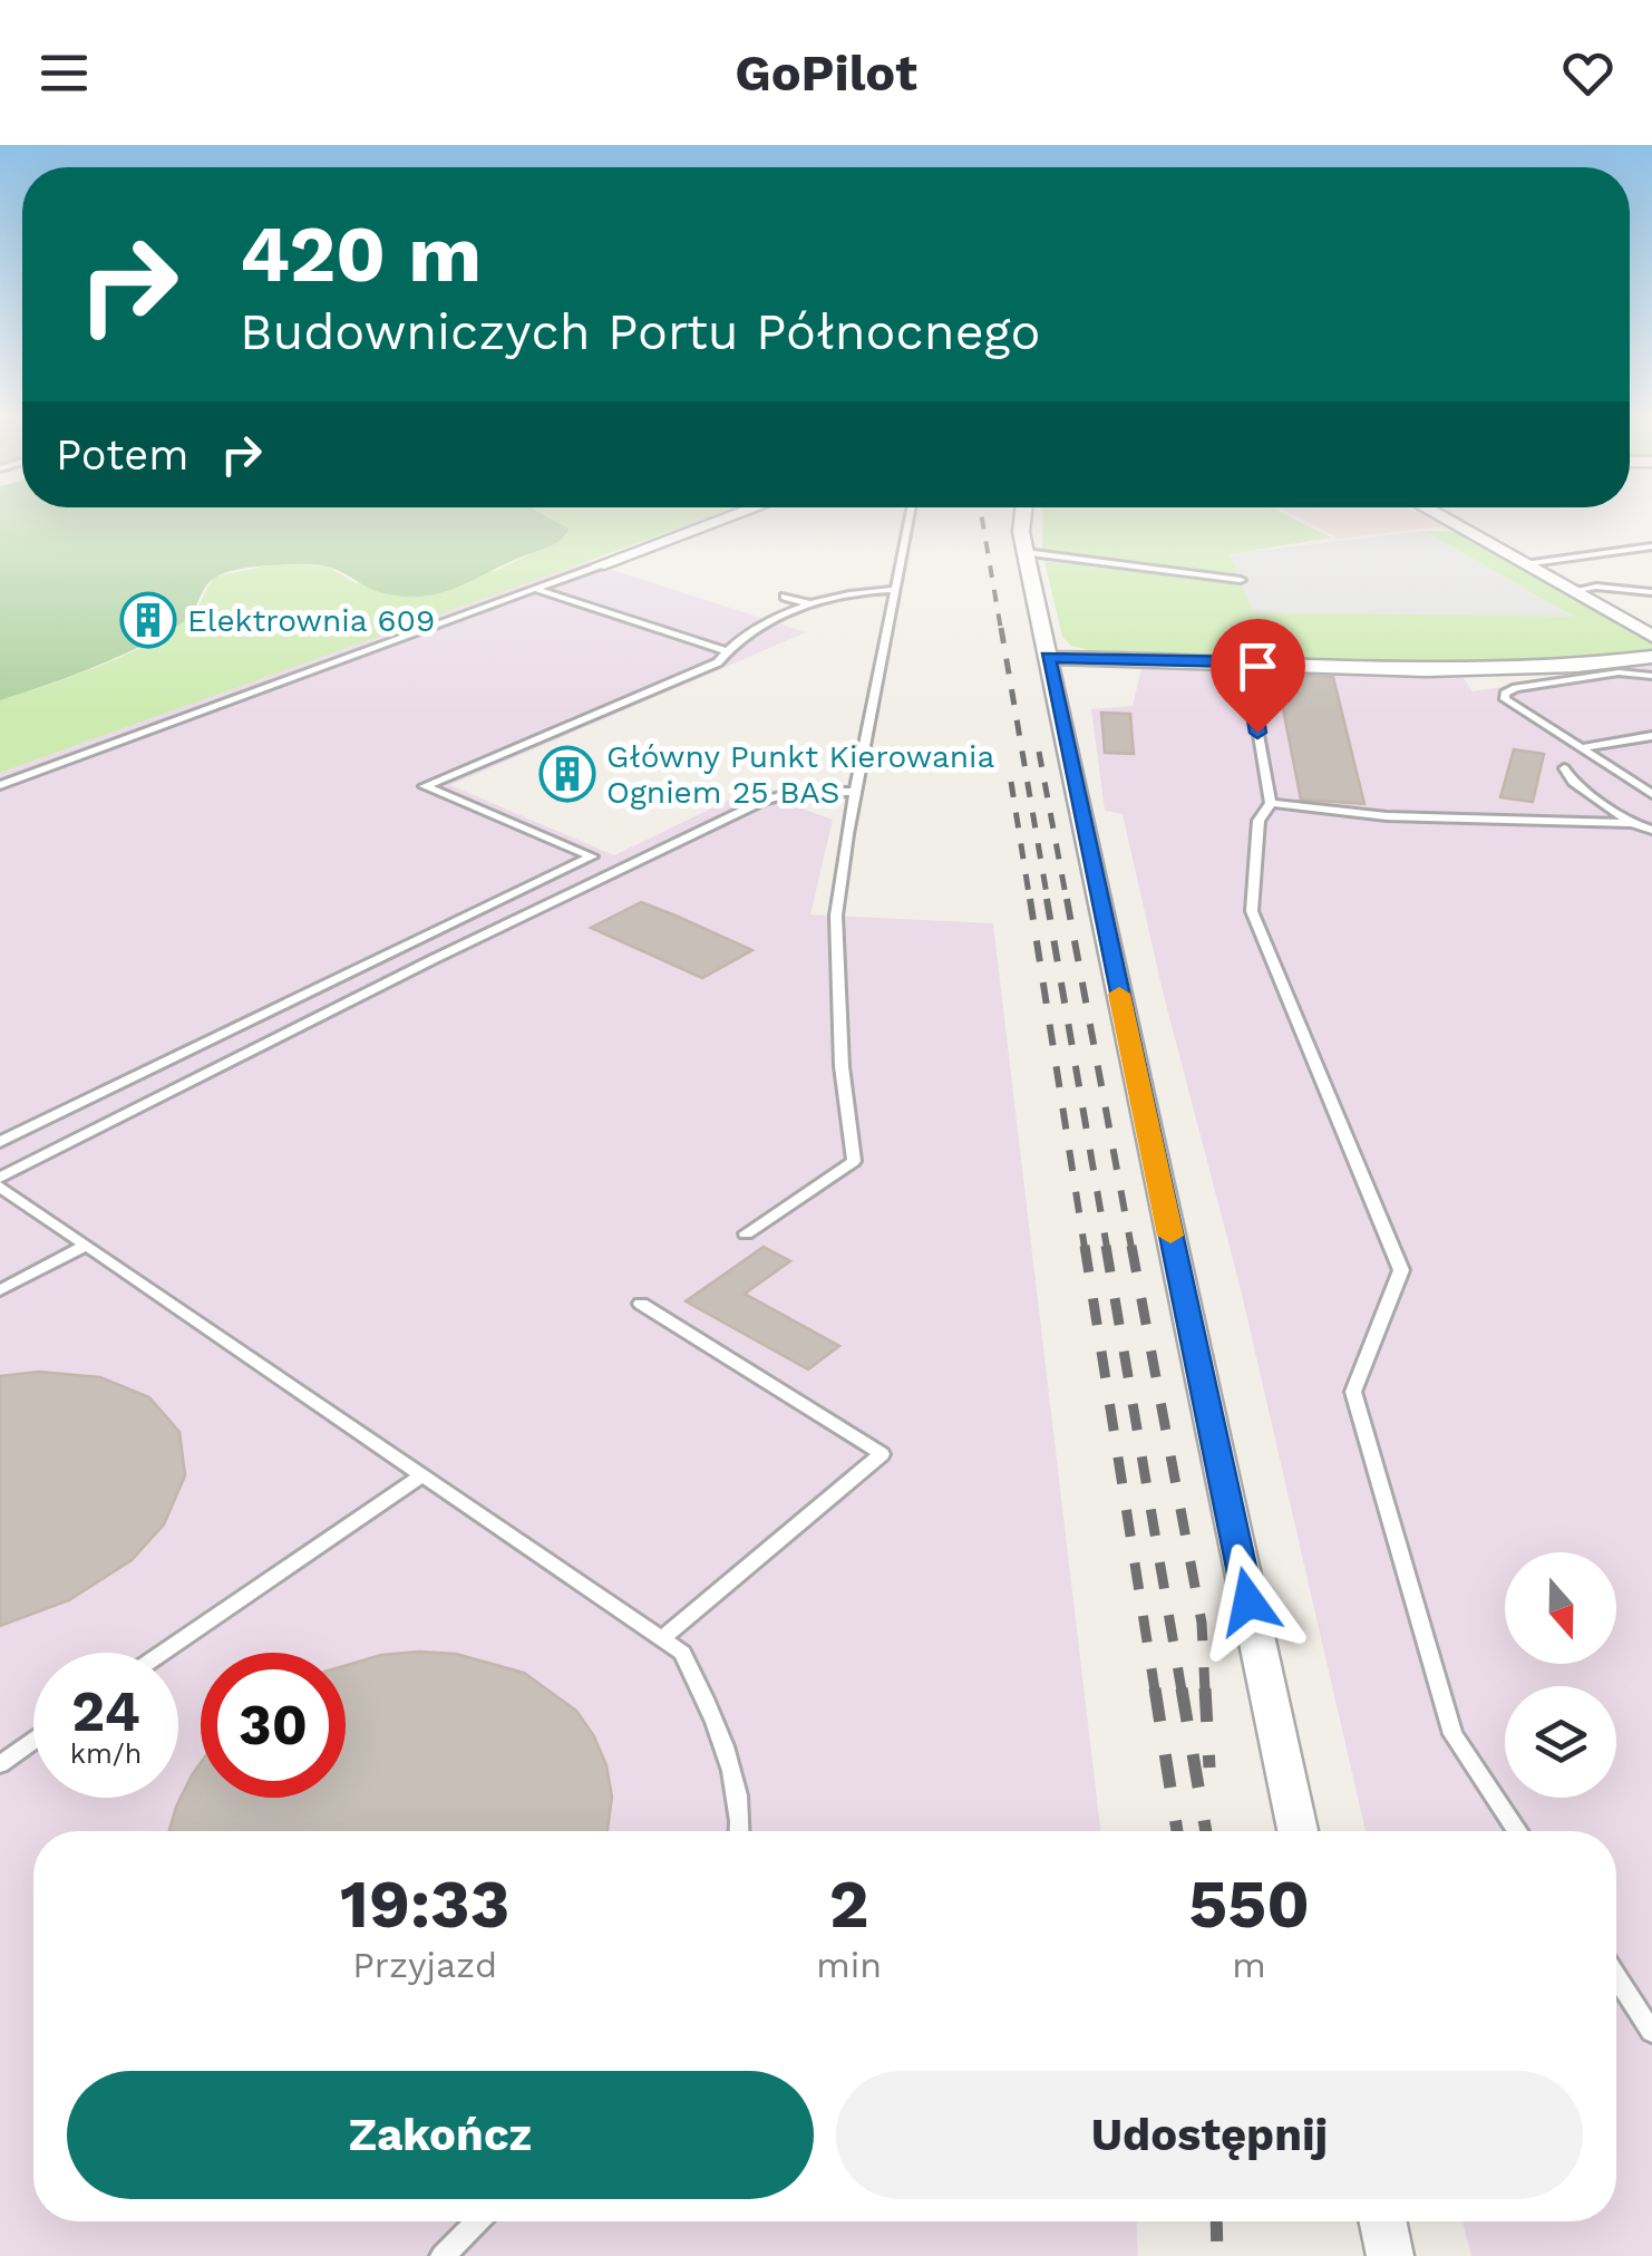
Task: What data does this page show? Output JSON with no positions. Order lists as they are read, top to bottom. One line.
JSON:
{"places":{"building":["Elektrownia 609","Główny Punkt Kierowania Ogniem 25 BAS"]},"north":"bottom","page":{"header":"GoPilot","turn":["420 m","Budowniczych Portu Północnego"],"then":"Potem","speed":"24 km/h","limit":"30","eta":["19:33","Przyjazd","2","min","550","m"],"buttons":["Zakończ","Udostępnij"]}}
